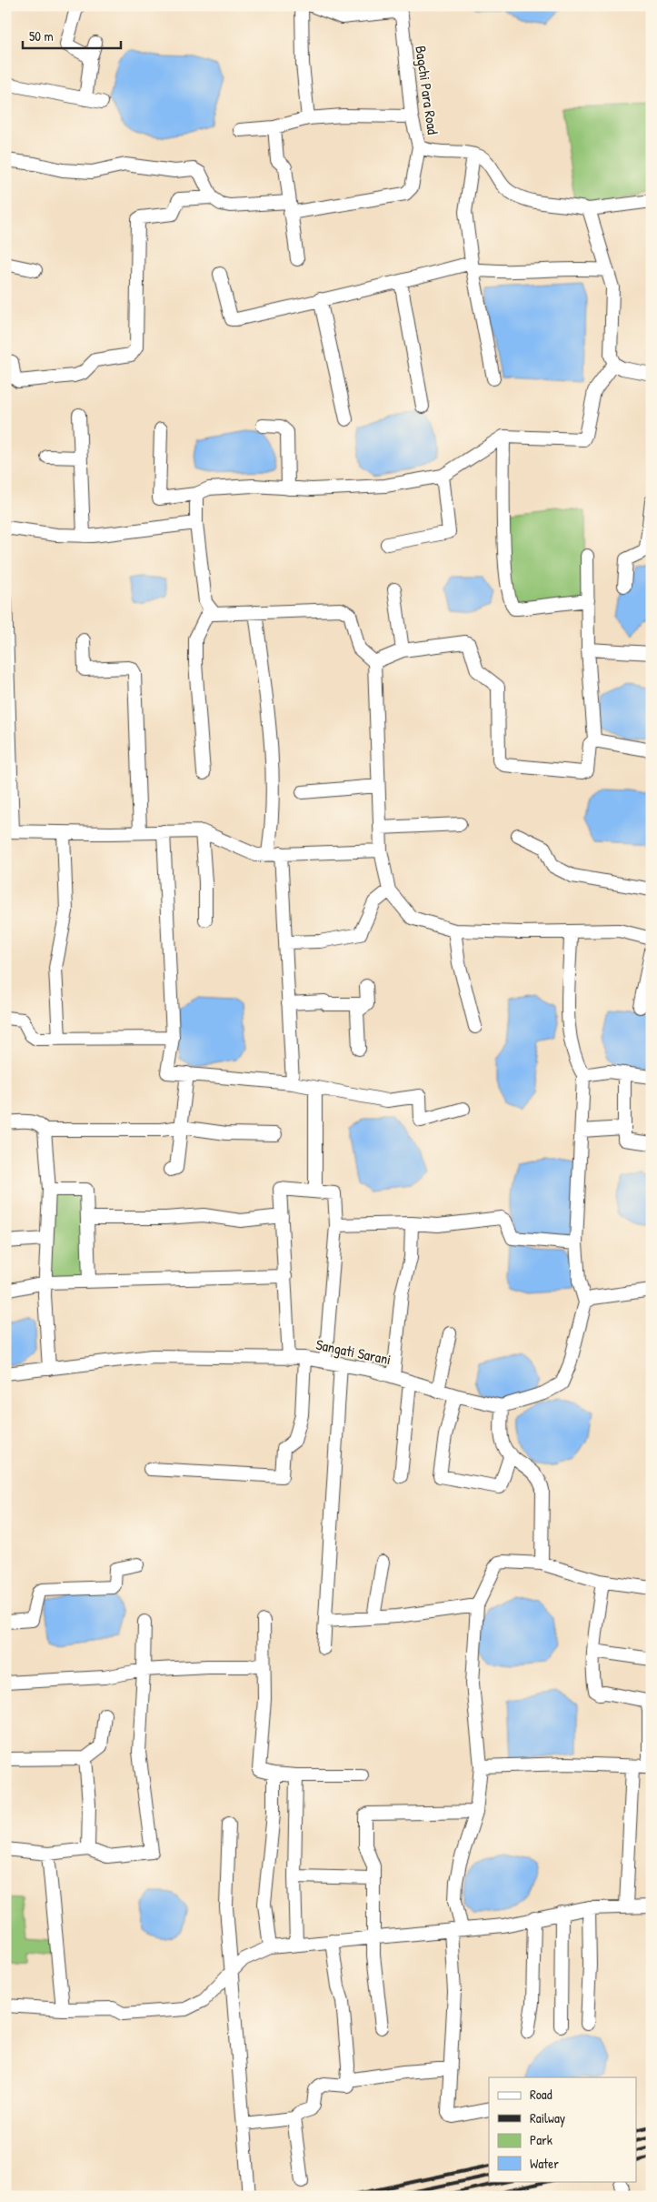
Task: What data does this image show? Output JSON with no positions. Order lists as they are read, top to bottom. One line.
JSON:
{"streets":{"street":["Bagchi Para Road","Sangati Sarani"]},"legend":["Road","Railway","Park","Water"],"scale_bar":"50 m"}
